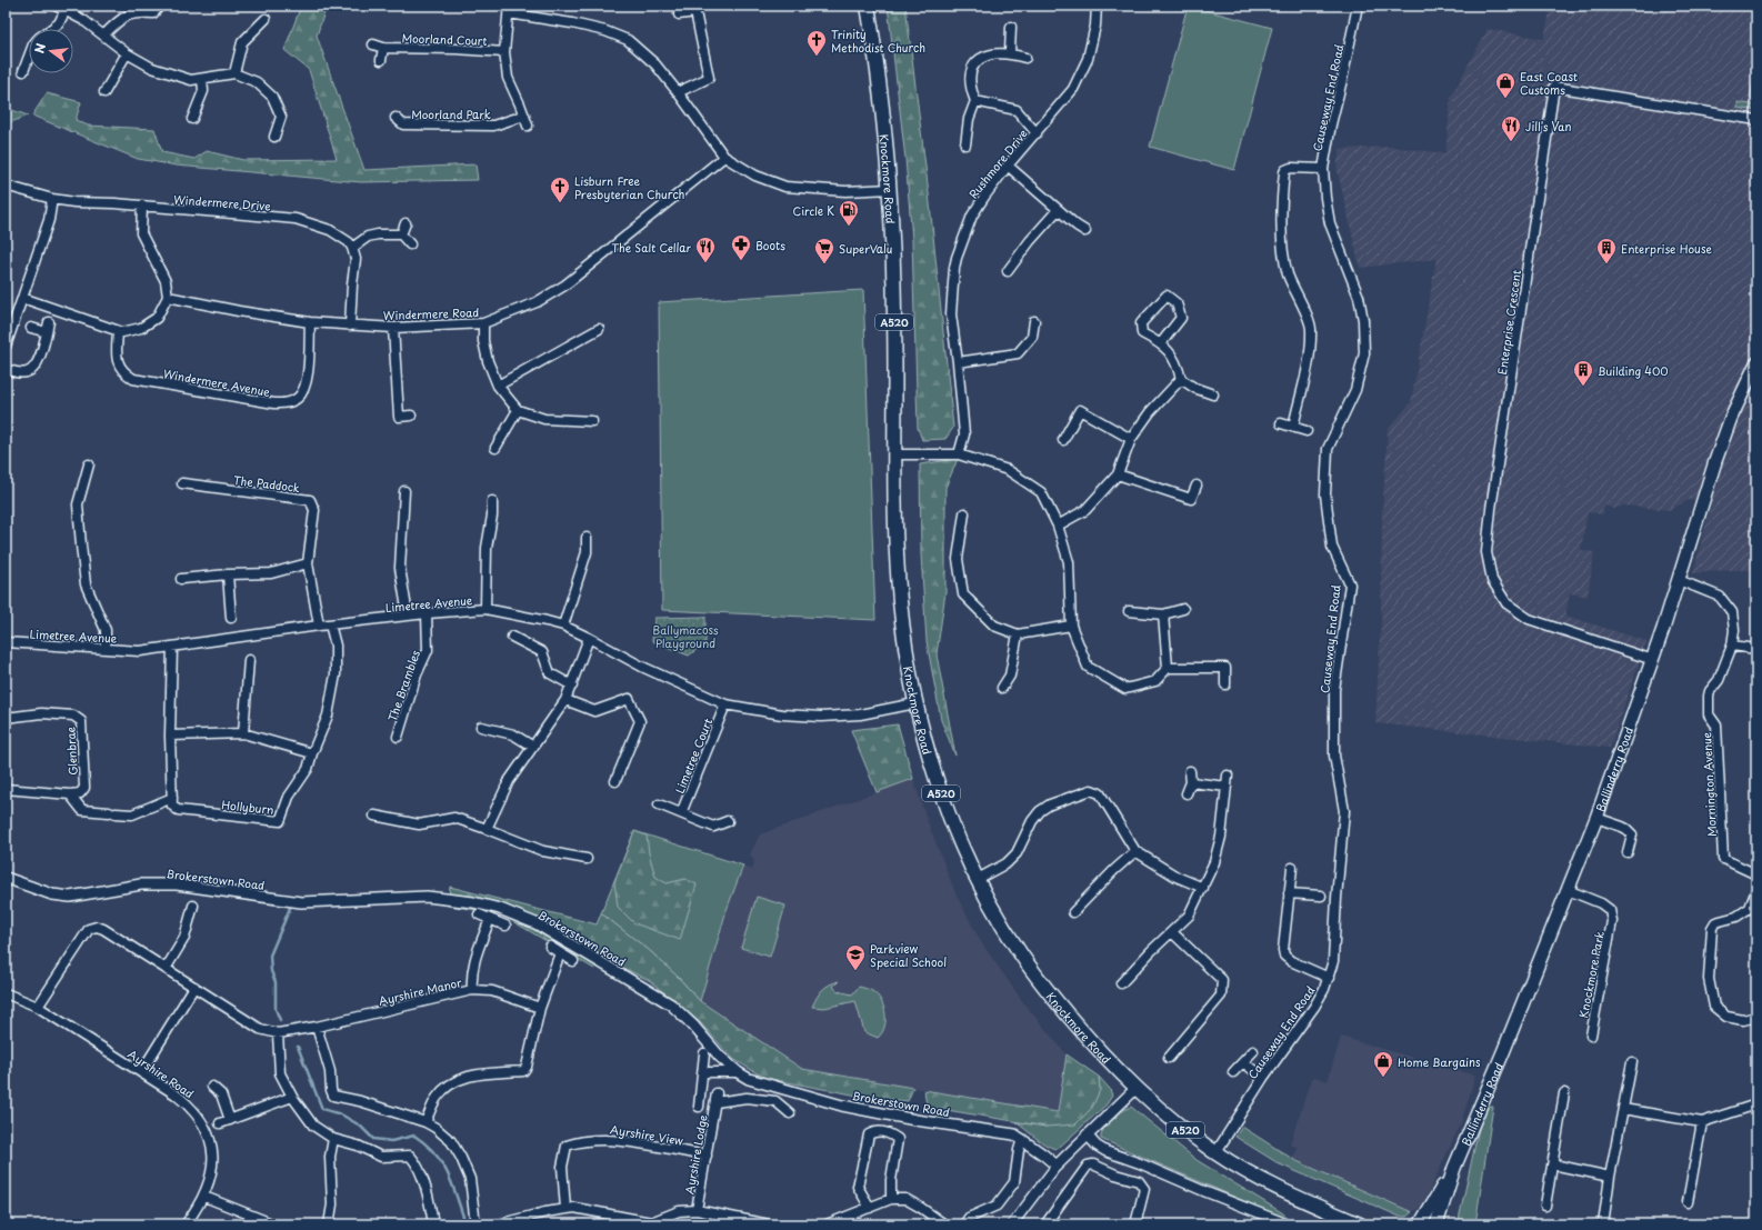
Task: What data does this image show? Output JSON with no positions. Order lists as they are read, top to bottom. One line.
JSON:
{"streets":{"main road":["Knockmore Road","A520","Ballinderry Road"],"street":["Moorland Court","Causeway End Road","Moorland Park","Rushmore Drive","Windermere Drive","Windermere Road","Enterprise Crescent","Windermere Avenue","The Paddock","Limetree Avenue","The Brambles","Glenbrae","Limetree Court","Mornington Avenue","Hollyburn","Brokerstown Road","Knockmore Park","Ayrshire Manor","Ayrshire Road","Ayrshire View","Ayrshire Lodge"]},"crossings":[["Causeway End Road","Knockmore Road"],["Knockmore Road","Limetree Avenue"],["Windermere Road","Windermere Avenue"],["Enterprise Crescent","Ballinderry Road"],["The Paddock","Limetree Avenue"],["Limetree Avenue","The Brambles"],["Limetree Avenue","Limetree Court"],["Limetree Avenue","Hollyburn"],["Ballinderry Road","Mornington Avenue"],["Ballinderry Road","Knockmore Park"],["Ayrshire View","Ayrshire Lodge"]],"parks":["Ballymacoss Playground"],"places":{"church":["Trinity Methodist Church","Lisburn Free Presbyterian Church"],"shop":["East Coast Customs","Home Bargains"],"restaurant":["Jill's Van","The Salt Cellar"],"fuel station":["Circle K"],"pharmacy":["Boots"],"supermarket":["SuperValu"],"building":["Enterprise House","Building 400"],"school or university":["Parkview Special School"]},"north":"left"}
